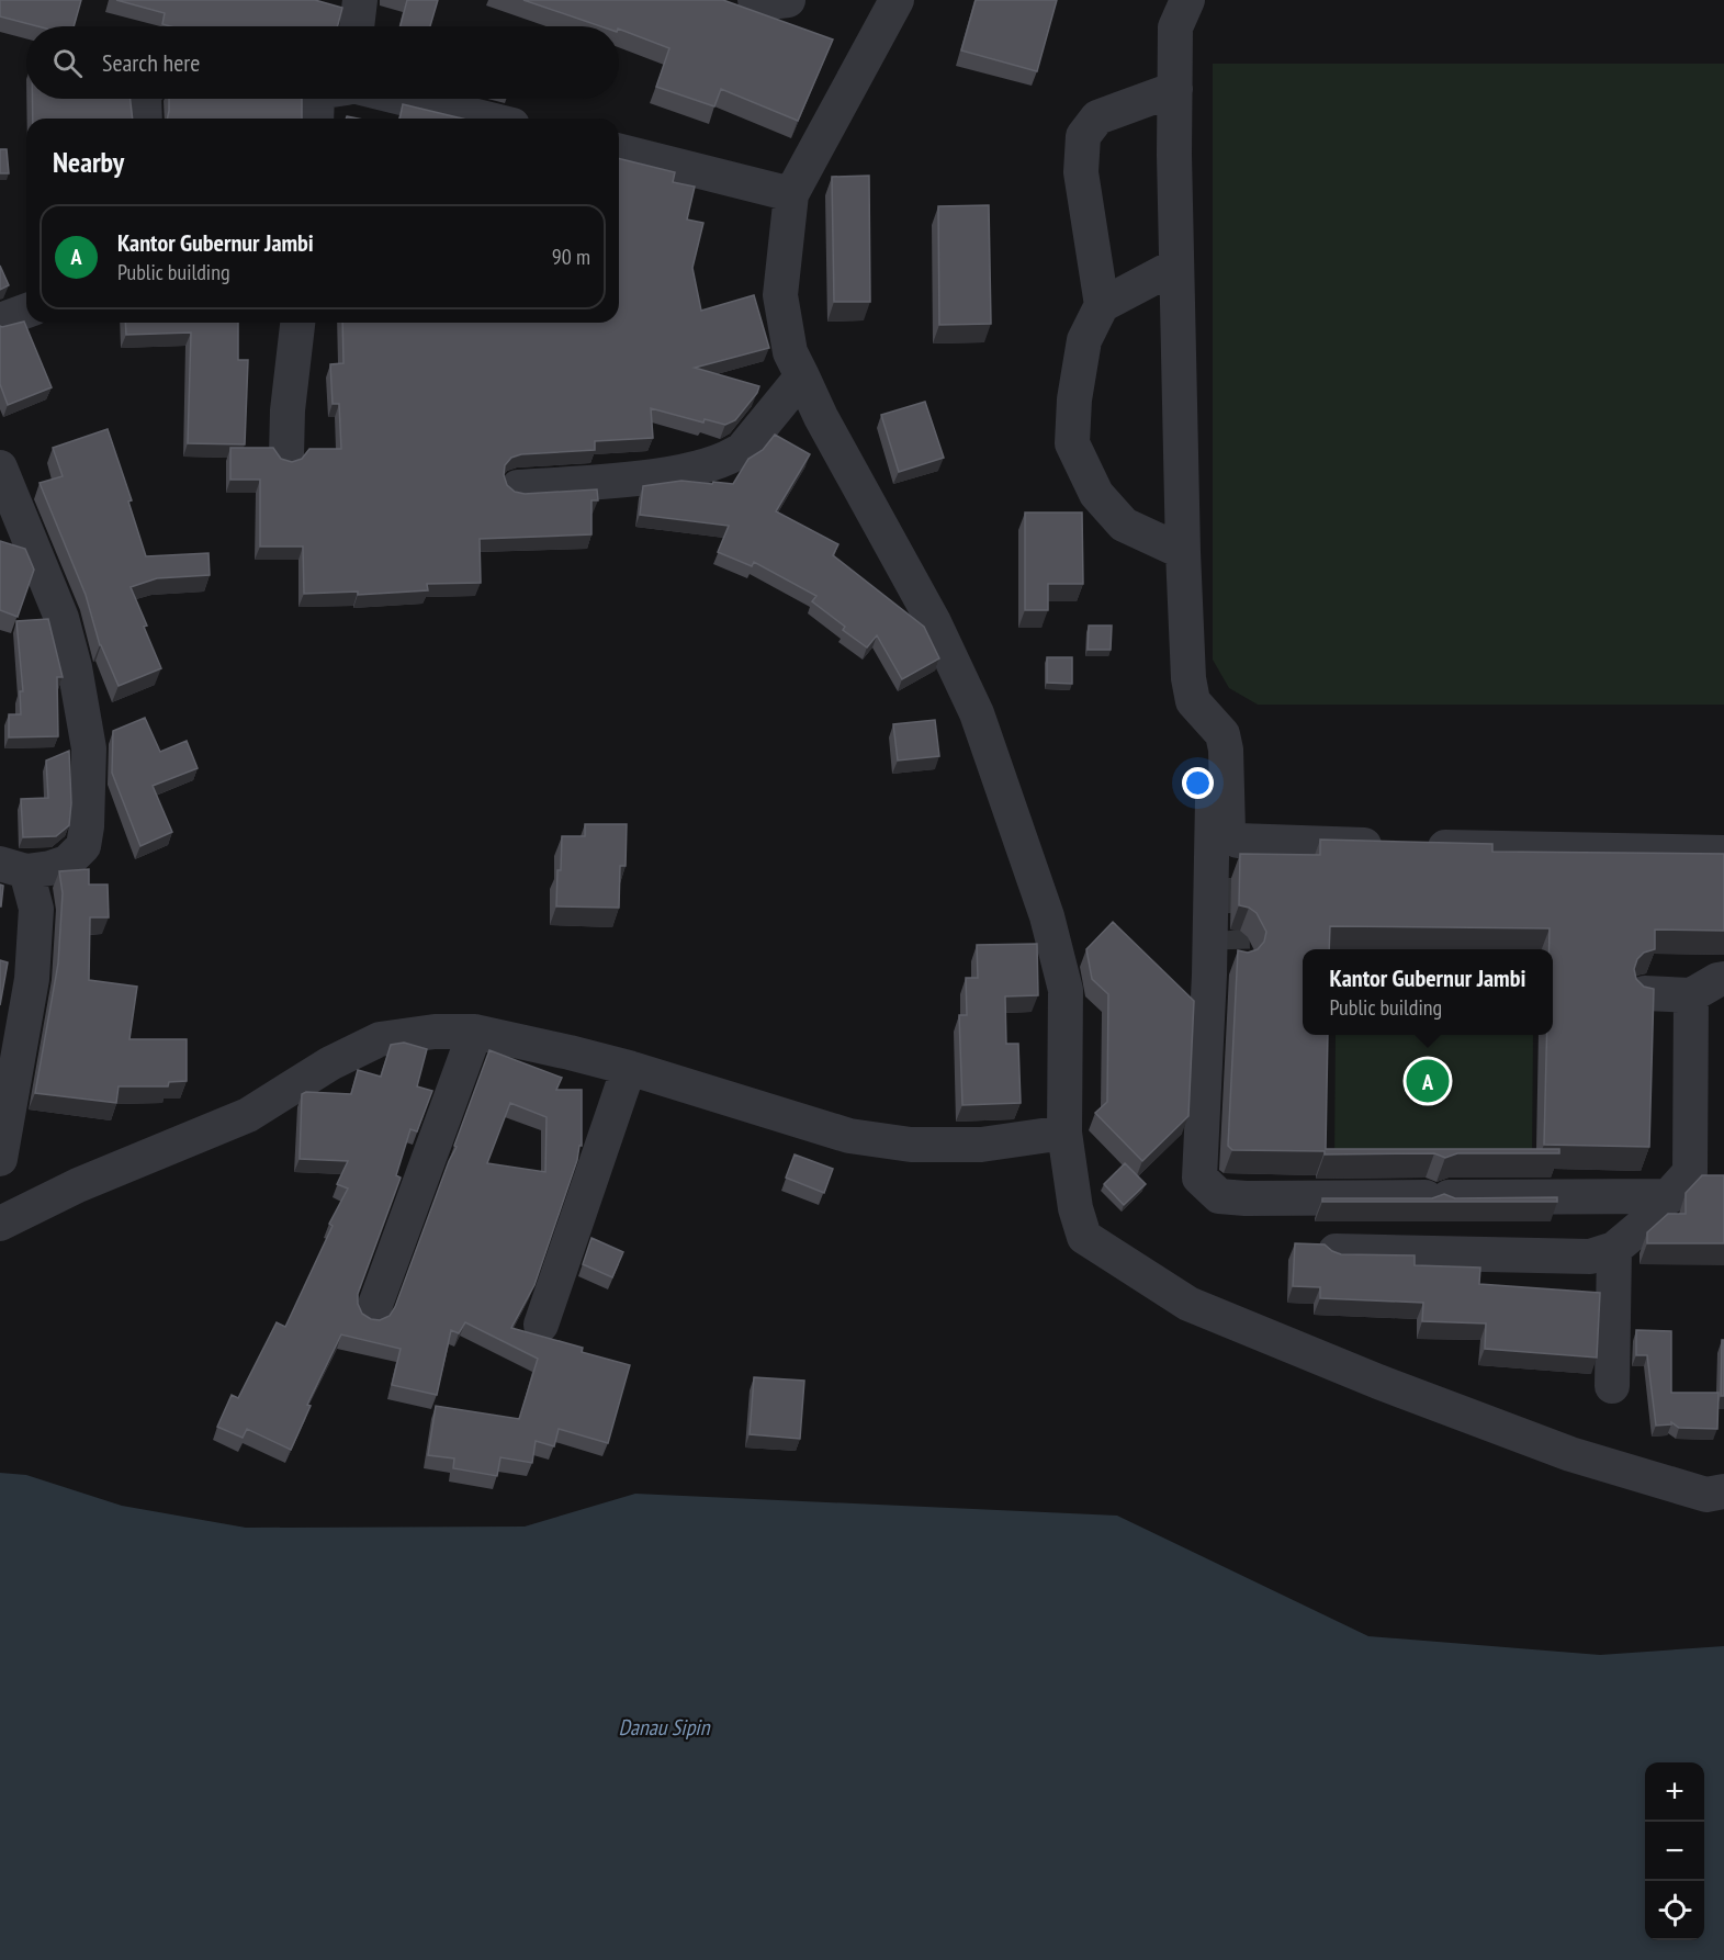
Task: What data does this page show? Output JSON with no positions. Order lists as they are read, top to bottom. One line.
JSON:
{"water":["Danau Sipin"],"page":{"search":"Search here","heading":"Nearby","list":[{"mark":"A","name":"Kantor Gubernur Jambi","note":"Public building","value":"90 m"}],"popup":["Kantor Gubernur Jambi","Public building"],"pins":"A","map_buttons":["+","−"]}}
